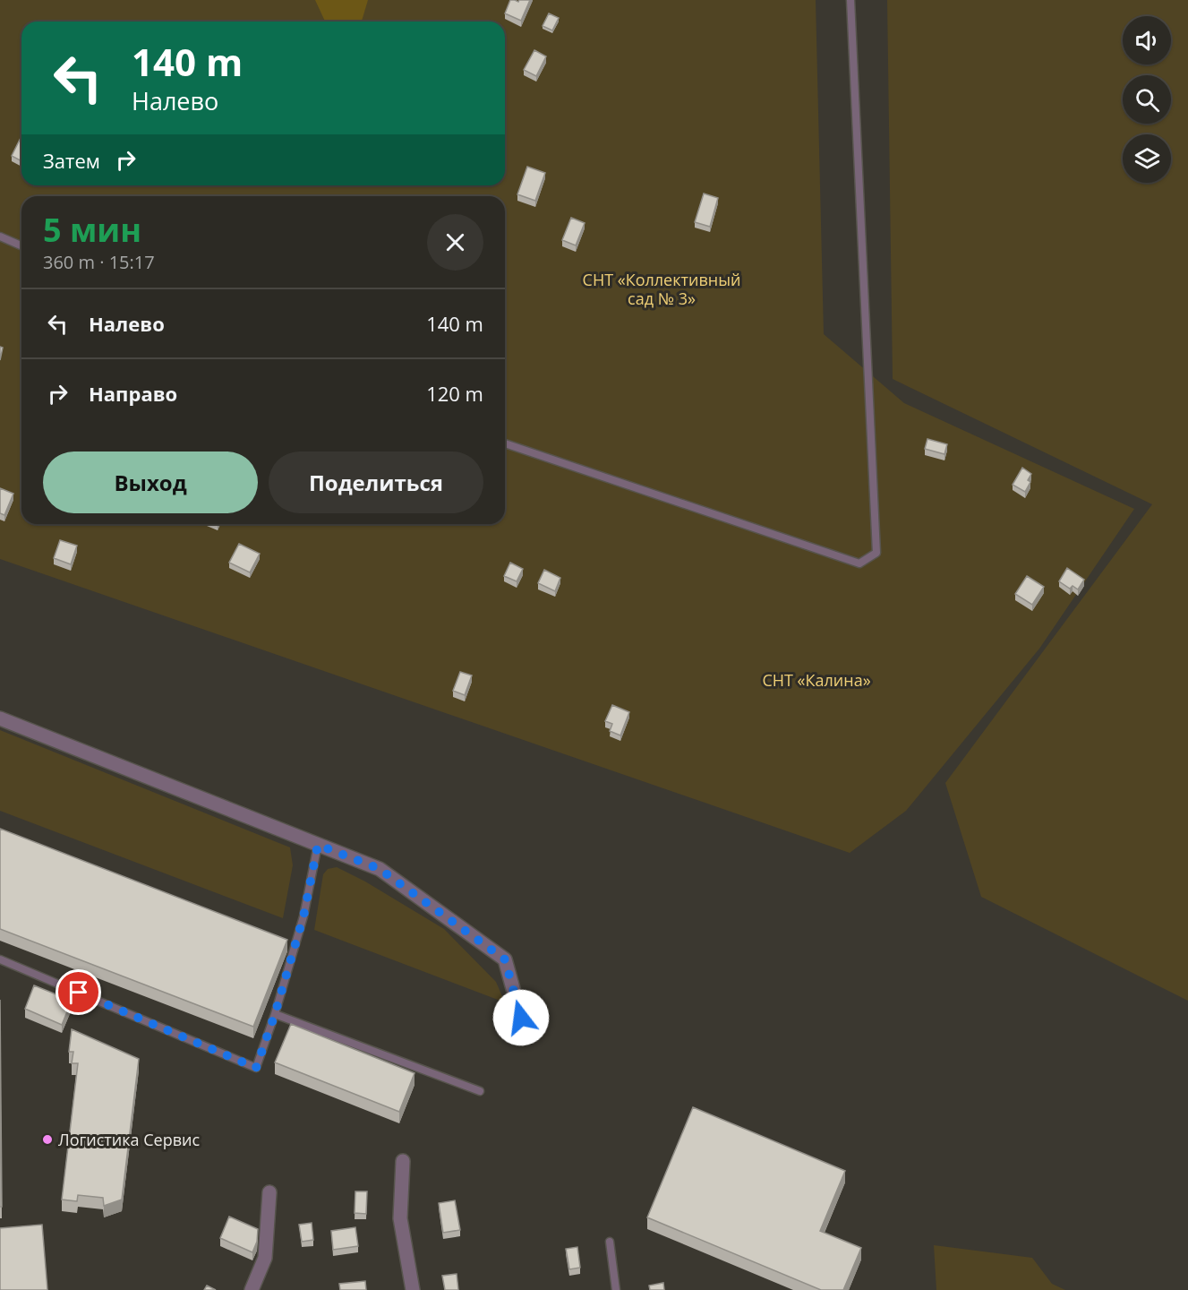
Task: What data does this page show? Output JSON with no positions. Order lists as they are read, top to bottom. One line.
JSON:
{"parks":["СНТ «Коллективный сад № 3»","СНТ «Калина»"],"places":["Логистика Сервис"],"page":{"turn":["140 m","Налево"],"then":"Затем","heading":["5 мин","360 m · 15:17"],"list":[{"name":"Налево","value":"140 m"},{"name":"Направо","value":"120 m"}],"buttons":["Выход","Поделиться"]}}
